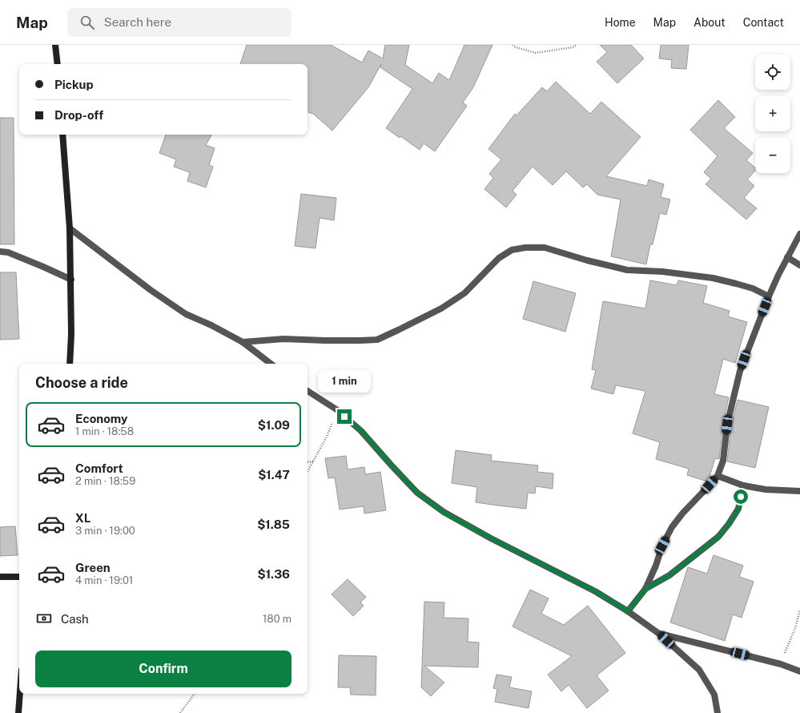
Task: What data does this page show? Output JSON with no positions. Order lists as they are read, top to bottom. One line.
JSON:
{"page":{"header":"Map","search":"Search here","nav":["Home","Map","About","Contact"],"map_buttons":["+","−"],"banner":["Pickup","Drop-off"],"heading":"Choose a ride","bubble":"1 min","list":[{"name":"Economy","note":"1 min · 18:58","value":"$1.09"},{"name":"Comfort","note":"2 min · 18:59","value":"$1.47"},{"name":"XL","note":"3 min · 19:00","value":"$1.85"},{"name":"Green","note":"4 min · 19:01","value":"$1.36"}],"pay":["Cash","180 m"],"buttons":"Confirm"}}
